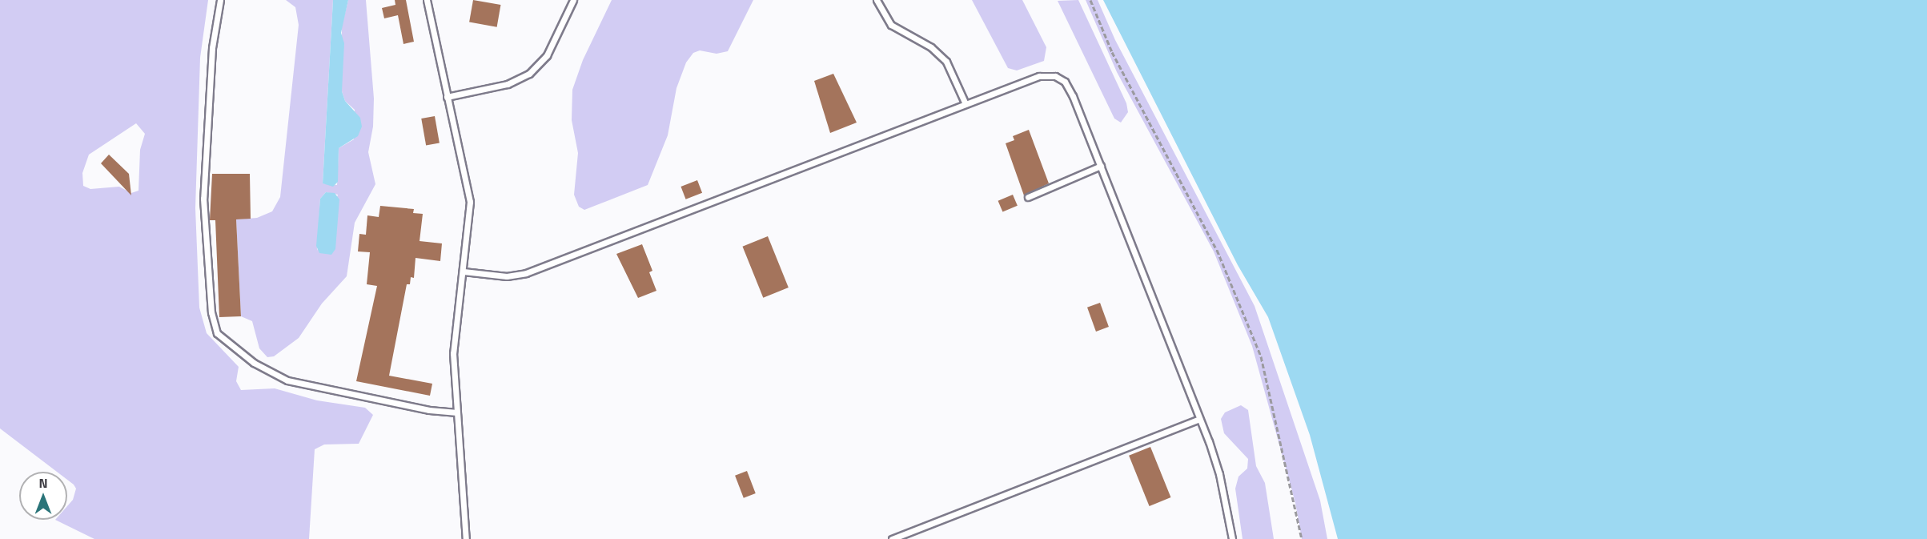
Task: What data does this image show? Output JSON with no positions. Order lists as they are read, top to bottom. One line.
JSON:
{"north":"top"}
